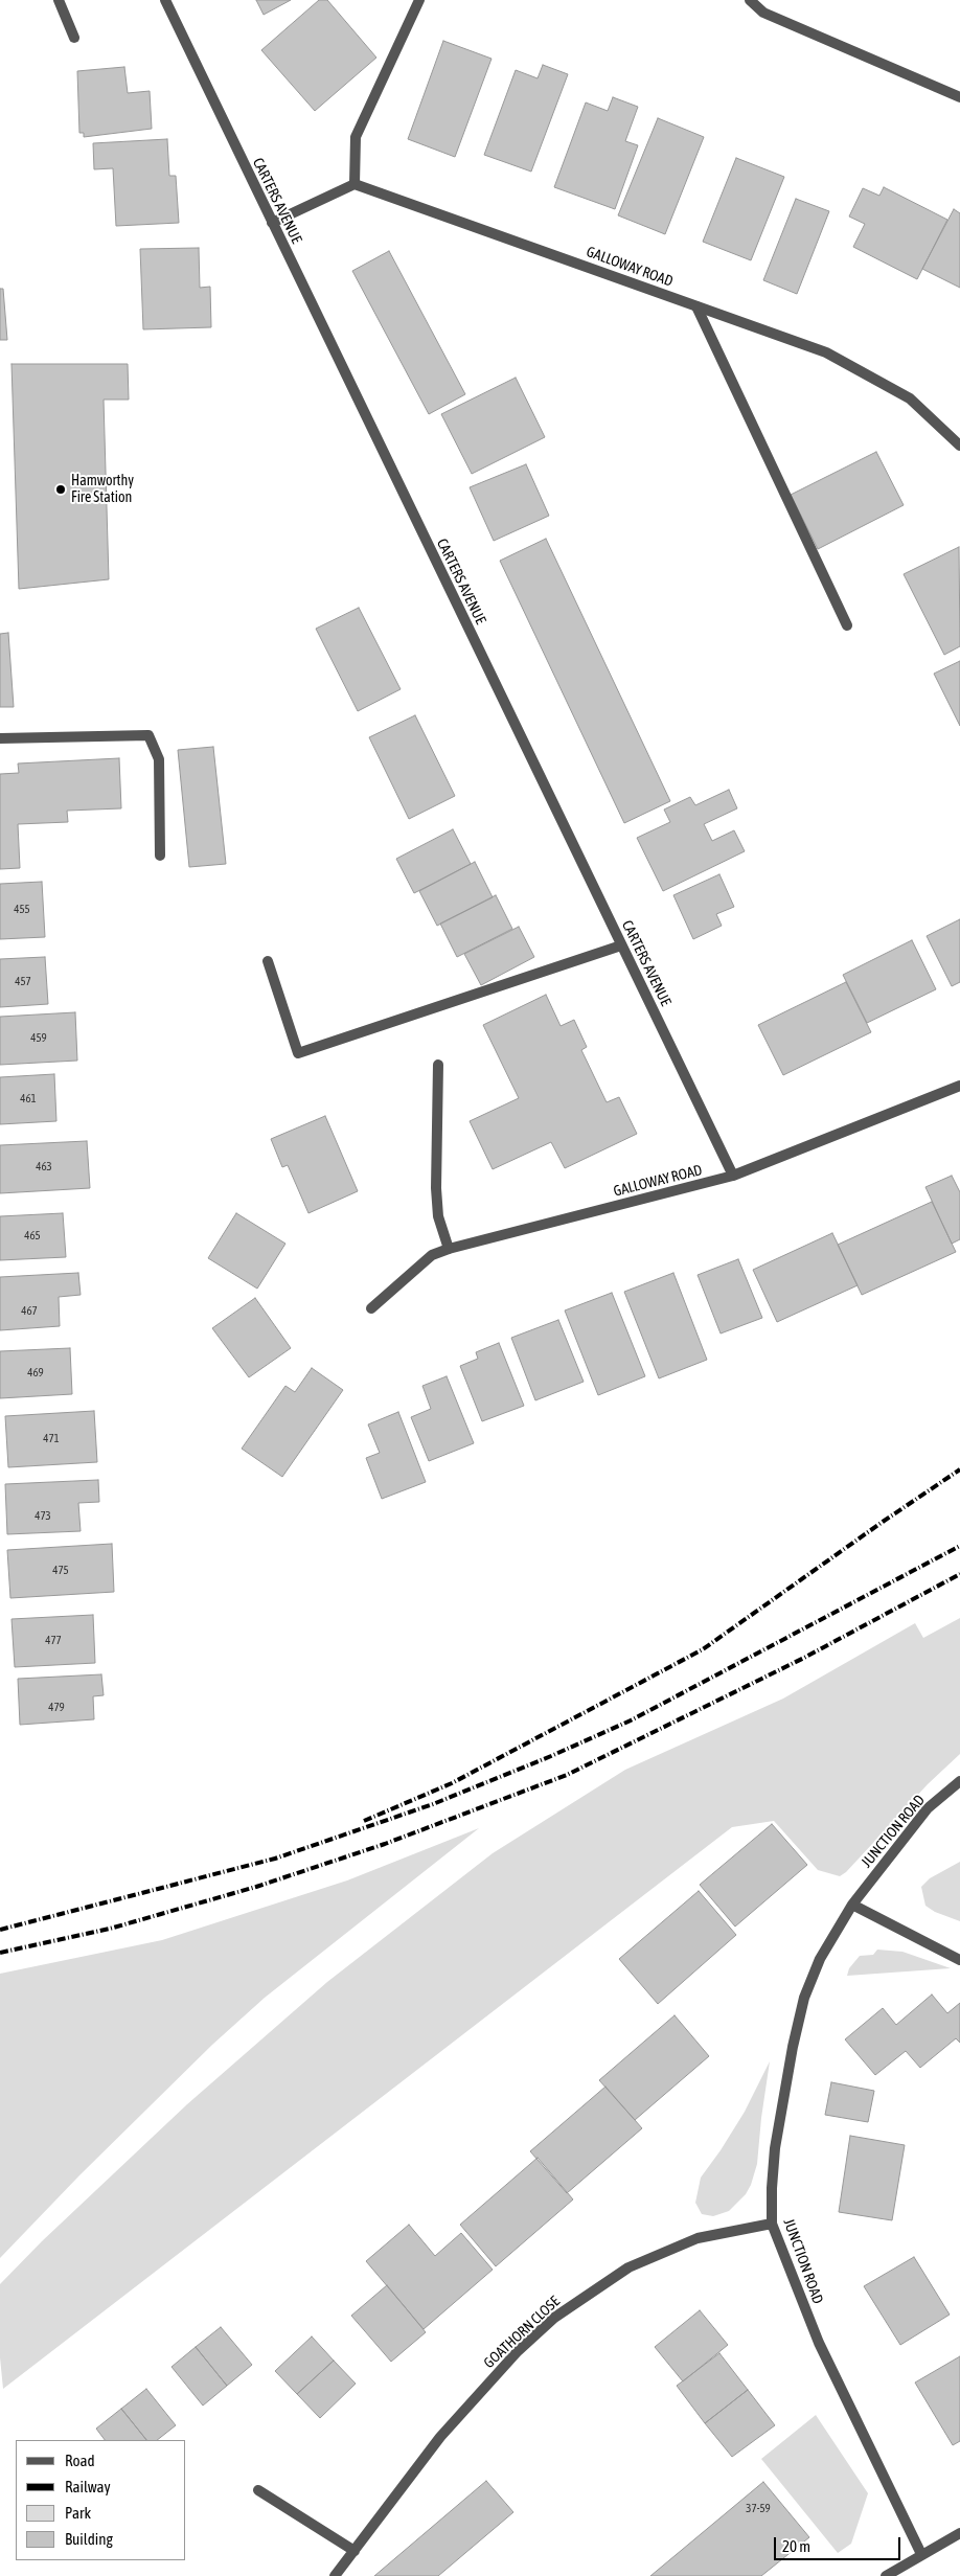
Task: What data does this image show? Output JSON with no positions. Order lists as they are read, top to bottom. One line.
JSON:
{"streets":{"street":["CARTERS AVENUE","GALLOWAY ROAD","JUNCTION ROAD","GOATHORN CLOSE"]},"crossings":[["CARTERS AVENUE","GALLOWAY ROAD"],["JUNCTION ROAD","GOATHORN CLOSE"]],"places":["Hamworthy Fire Station"],"house_numbers":["455","457","459","461","463","465","467","469","471","473","475","477","479","37-59"],"legend":["Road","Railway","Park","Building"],"scale_bar":"20 m"}
